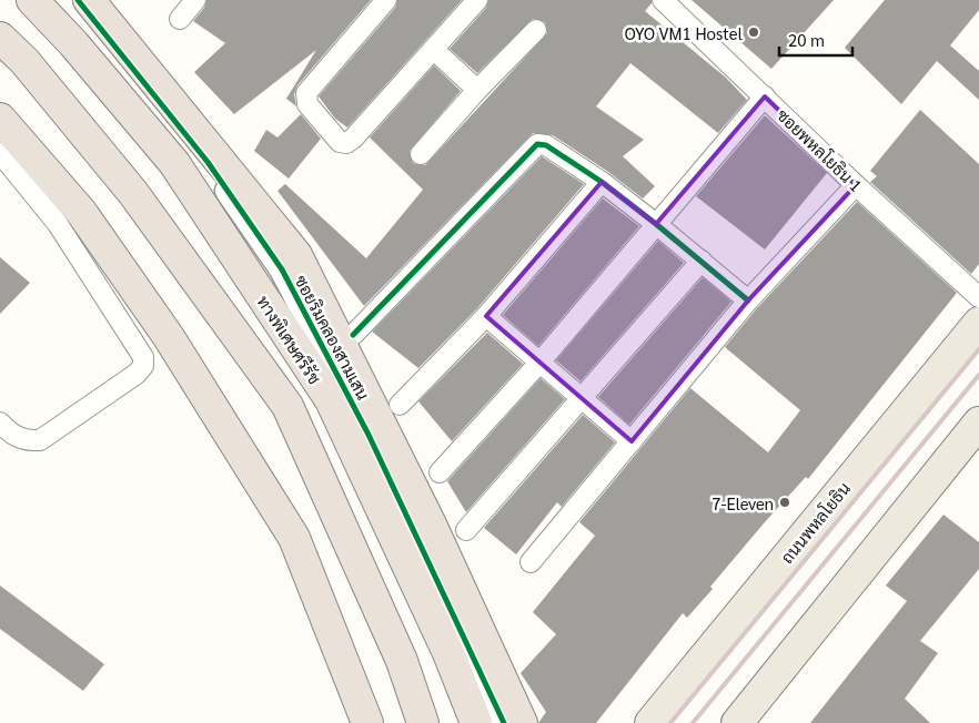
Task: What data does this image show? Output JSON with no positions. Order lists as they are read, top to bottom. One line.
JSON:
{"streets":{"highway":["ทางพิเศษศรีรัช"],"main road":["ถนนพหลโยธิน"],"street":["ซอยพหลโยธิน 1","ซอยริมคลองสามเสน"]},"places":["OYO VM1 Hostel","7-Eleven"],"scale_bar":"20 m"}
